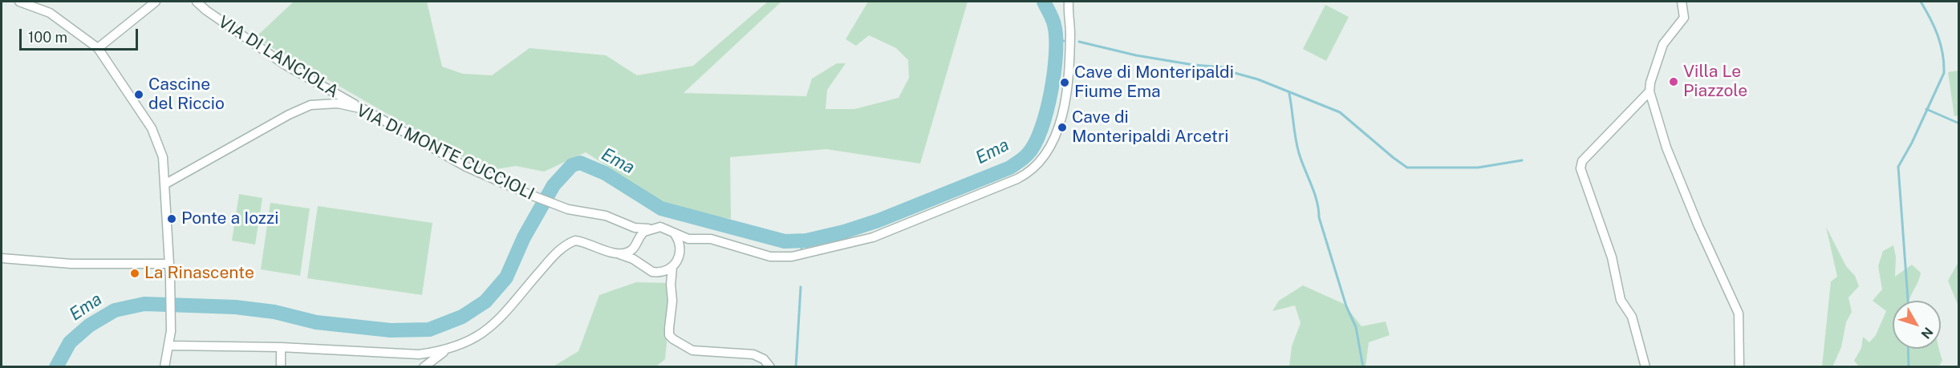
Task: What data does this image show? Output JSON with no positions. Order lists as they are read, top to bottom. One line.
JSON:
{"streets":{"street":["VIA DI LANCIOLA","VIA DI MONTE CUCCIOLI"]},"crossings":[["VIA DI LANCIOLA","VIA DI MONTE CUCCIOLI"]],"water":["Ema"],"places":["Villa Le Piazzole","Cave di Monteripaldi Fiume Ema","Cascine del Riccio","Cave di Monteripaldi Arcetri","Ponte a Iozzi","La Rinascente"],"scale_bar":"100 m","north":"bottom right"}
